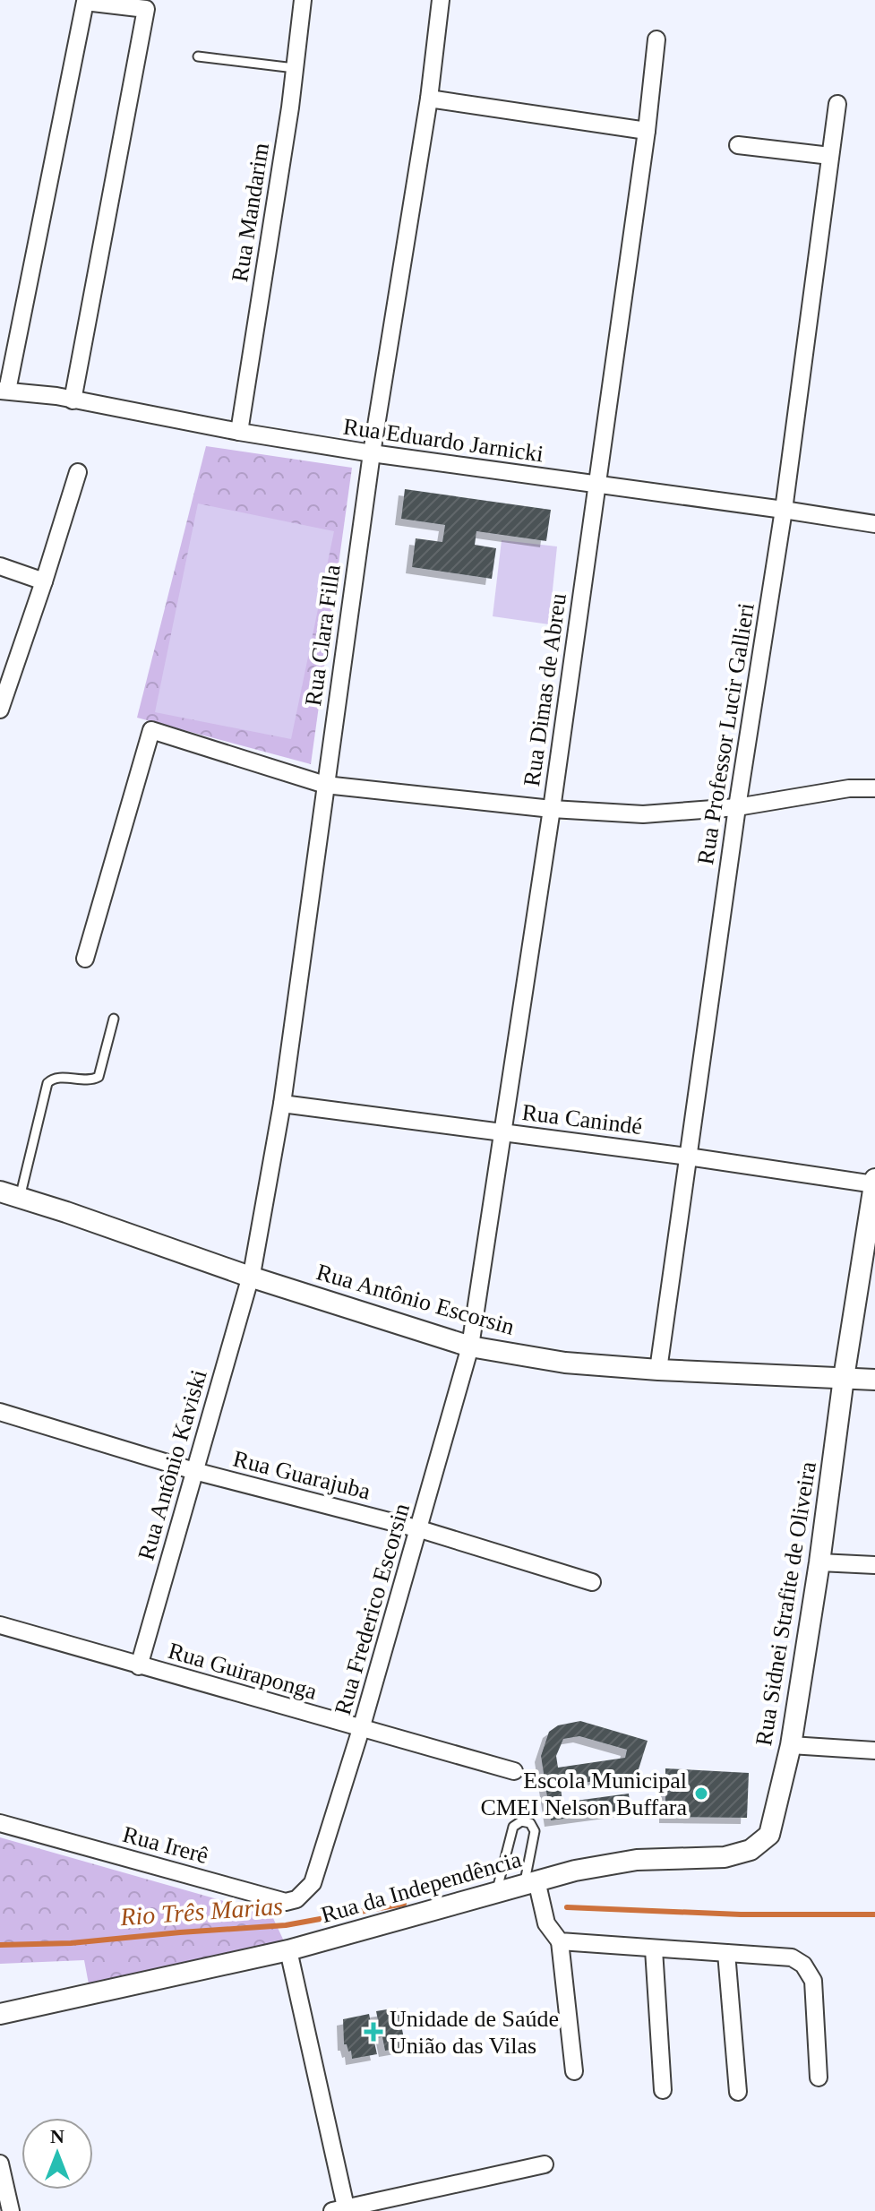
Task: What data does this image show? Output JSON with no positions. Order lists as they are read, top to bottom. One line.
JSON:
{"streets":{"street":["Rua Mandarim","Rua Eduardo Jarnicki","Rua Clara Filla","Rua Dimas de Abreu","Rua Professor Lucir Gallieri","Rua Canindé","Rua Antônio Escorsin","Rua Antônio Kaviski","Rua Guarajuba","Rua Sidnei Strafite de Oliveira","Rua Frederico Escorsin","Rua Guiraponga","Rua Irerê","Rua da Independência"]},"crossings":[["Rua Mandarim","Rua Eduardo Jarnicki"],["Rua Eduardo Jarnicki","Rua Clara Filla"],["Rua Eduardo Jarnicki","Rua Dimas de Abreu"],["Rua Eduardo Jarnicki","Rua Professor Lucir Gallieri"],["Rua Clara Filla","Rua Canindé"],["Rua Clara Filla","Rua Antônio Escorsin"],["Rua Clara Filla","Rua Antônio Kaviski"],["Rua Dimas de Abreu","Rua Canindé"],["Rua Dimas de Abreu","Rua Antônio Escorsin"],["Rua Dimas de Abreu","Rua Frederico Escorsin"],["Rua Professor Lucir Gallieri","Rua Canindé"],["Rua Professor Lucir Gallieri","Rua Antônio Escorsin"],["Rua Canindé","Rua Sidnei Strafite de Oliveira"],["Rua Antônio Escorsin","Rua Antônio Kaviski"],["Rua Antônio Escorsin","Rua Sidnei Strafite de Oliveira"],["Rua Antônio Escorsin","Rua Frederico Escorsin"],["Rua Antônio Kaviski","Rua Guarajuba"],["Rua Antônio Kaviski","Rua Guiraponga"],["Rua Guarajuba","Rua Frederico Escorsin"],["Rua Sidnei Strafite de Oliveira","Rua da Independência"],["Rua Frederico Escorsin","Rua Guiraponga"],["Rua Frederico Escorsin","Rua Irerê"]],"water":["Rio Três Marias"],"places":{"other":["Escola Municipal CMEI Nelson Buffara"],"health":["Unidade de Saúde União das Vilas"]},"north":"top"}
